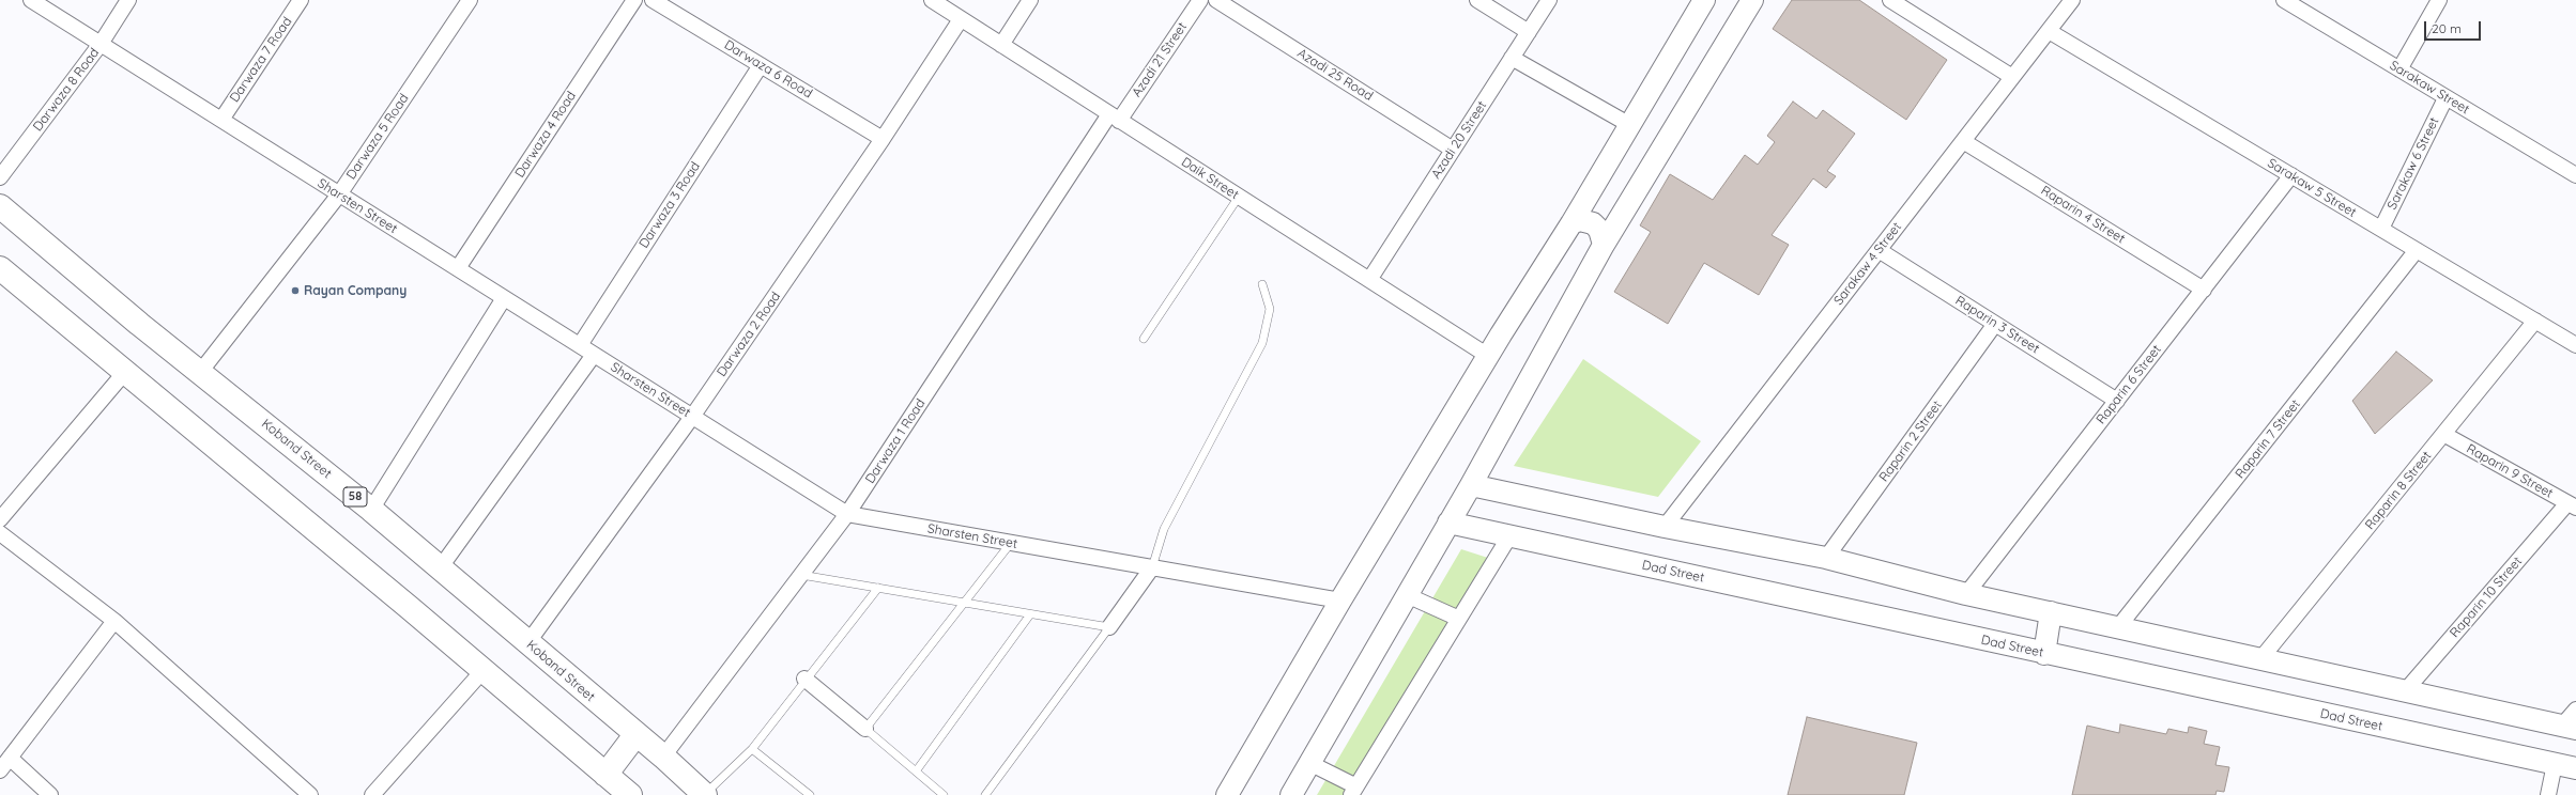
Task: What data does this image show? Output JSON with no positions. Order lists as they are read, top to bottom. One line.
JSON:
{"streets":{"main road":["Koband Street","58"],"street":["Darwaza 7 Road","Azadi 21 Street","Darwaza 6 Road","Azadi 25 Road","Sarakaw Street","Darwaza 8 Road","Darwaza 4 Road","Darwaza 5 Road","Azadi 20 Street","Sarakaw 6 Street","Daik Street","Sarakaw 5 Street","Darwaza 3 Road","Sharsten Street","Raparin 4 Street","Sarakaw 4 Street","Raparin 3 Street","Darwaza 2 Road","Raparin 6 Street","Raparin 7 Street","Darwaza 1 Road","Raparin 2 Street","Raparin 9 Street","Raparin 8 Street","Dad Street","Raparin 10 Street"]},"crossings":[["Darwaza 7 Road","Sharsten Street"],["Azadi 21 Street","Daik Street"],["Azadi 21 Street","Darwaza 1 Road"],["Darwaza 6 Road","Darwaza 3 Road"],["Darwaza 6 Road","Darwaza 2 Road"],["Azadi 25 Road","Azadi 20 Street"],["Sarakaw Street","Sarakaw 6 Street"],["Darwaza 8 Road","Sharsten Street"],["Darwaza 4 Road","Sharsten Street"],["Darwaza 5 Road","Sharsten Street"],["Darwaza 5 Road","Koband Street"],["Azadi 20 Street","Daik Street"],["Sarakaw 6 Street","Sarakaw 5 Street"],["Daik Street","Darwaza 2 Road"],["Daik Street","Darwaza 1 Road"],["Sarakaw 5 Street","Sarakaw 4 Street"],["Sarakaw 5 Street","Raparin 6 Street"],["Sarakaw 5 Street","Raparin 7 Street"],["Sarakaw 5 Street","Raparin 8 Street"],["Darwaza 3 Road","Sharsten Street"],["Sharsten Street","Darwaza 2 Road"],["Sharsten Street","Darwaza 1 Road"],["Raparin 4 Street","Sarakaw 4 Street"],["Raparin 4 Street","Raparin 6 Street"],["Sarakaw 4 Street","Raparin 3 Street"],["Raparin 3 Street","Raparin 6 Street"],["Raparin 3 Street","Raparin 2 Street"],["Darwaza 2 Road","Koband Street"],["Darwaza 1 Road","Koband Street"],["Raparin 9 Street","Raparin 8 Street"],["Raparin 9 Street","Raparin 10 Street"]],"places":["Rayan Company"],"scale_bar":"20 m"}
